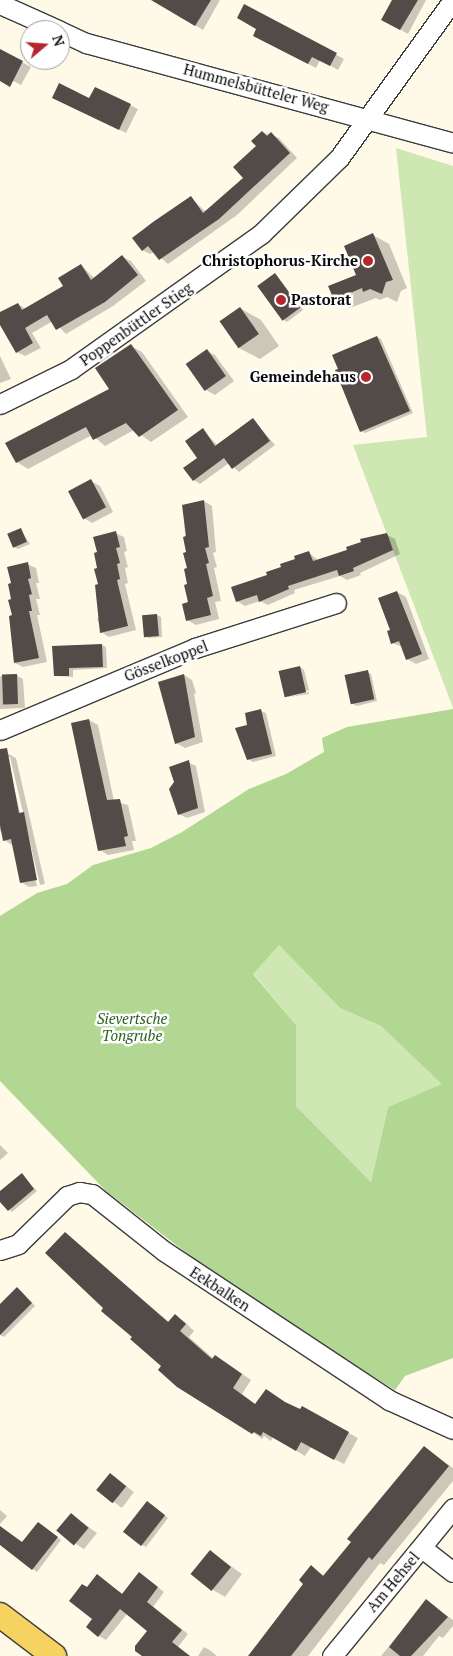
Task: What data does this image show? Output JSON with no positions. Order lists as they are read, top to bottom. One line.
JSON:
{"streets":{"street":["Hummelsbütteler Weg","Poppenbüttler Stieg","Gösselkoppel","Eekbalken","Am Hehsel"]},"crossings":[["Hummelsbütteler Weg","Poppenbüttler Stieg"]],"parks":["Sievertsche Tongrube"],"places":["Christophorus-Kirche","Pastorat","Gemeindehaus"],"north":"right"}
